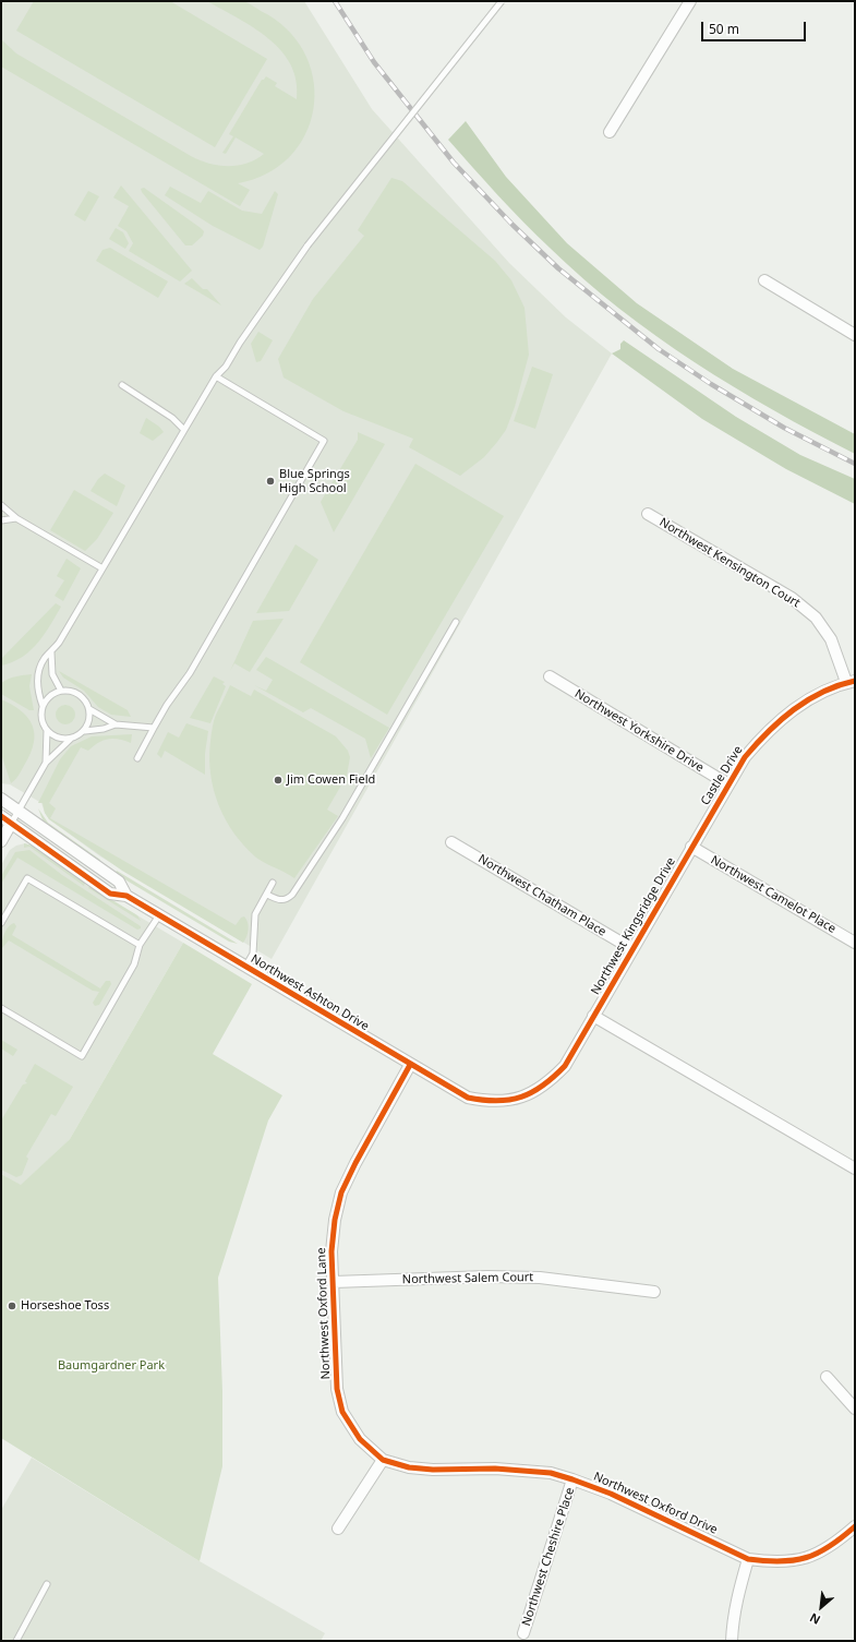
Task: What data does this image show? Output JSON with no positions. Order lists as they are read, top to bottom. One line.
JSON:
{"streets":{"street":["Northwest Kensington Court","Northwest Yorkshire Drive","Castle Drive","Northwest Camelot Place","Northwest Chatham Place","Northwest Kingsridge Drive","Northwest Ashton Drive","Northwest Salem Court","Northwest Oxford Lane","Northwest Oxford Drive","Northwest Cheshire Place"]},"crossings":[["Northwest Kensington Court","Castle Drive"],["Northwest Yorkshire Drive","Castle Drive"],["Castle Drive","Northwest Camelot Place"],["Castle Drive","Northwest Kingsridge Drive"],["Northwest Camelot Place","Northwest Kingsridge Drive"],["Northwest Chatham Place","Northwest Kingsridge Drive"],["Northwest Kingsridge Drive","Northwest Ashton Drive"],["Northwest Ashton Drive","Northwest Oxford Lane"],["Northwest Salem Court","Northwest Oxford Lane"],["Northwest Oxford Lane","Northwest Oxford Drive"],["Northwest Oxford Drive","Northwest Cheshire Place"]],"parks":["Baumgardner Park"],"places":["Blue Springs High School","Jim Cowen Field","Horseshoe Toss"],"scale_bar":"50 m","north":"bottom left"}
